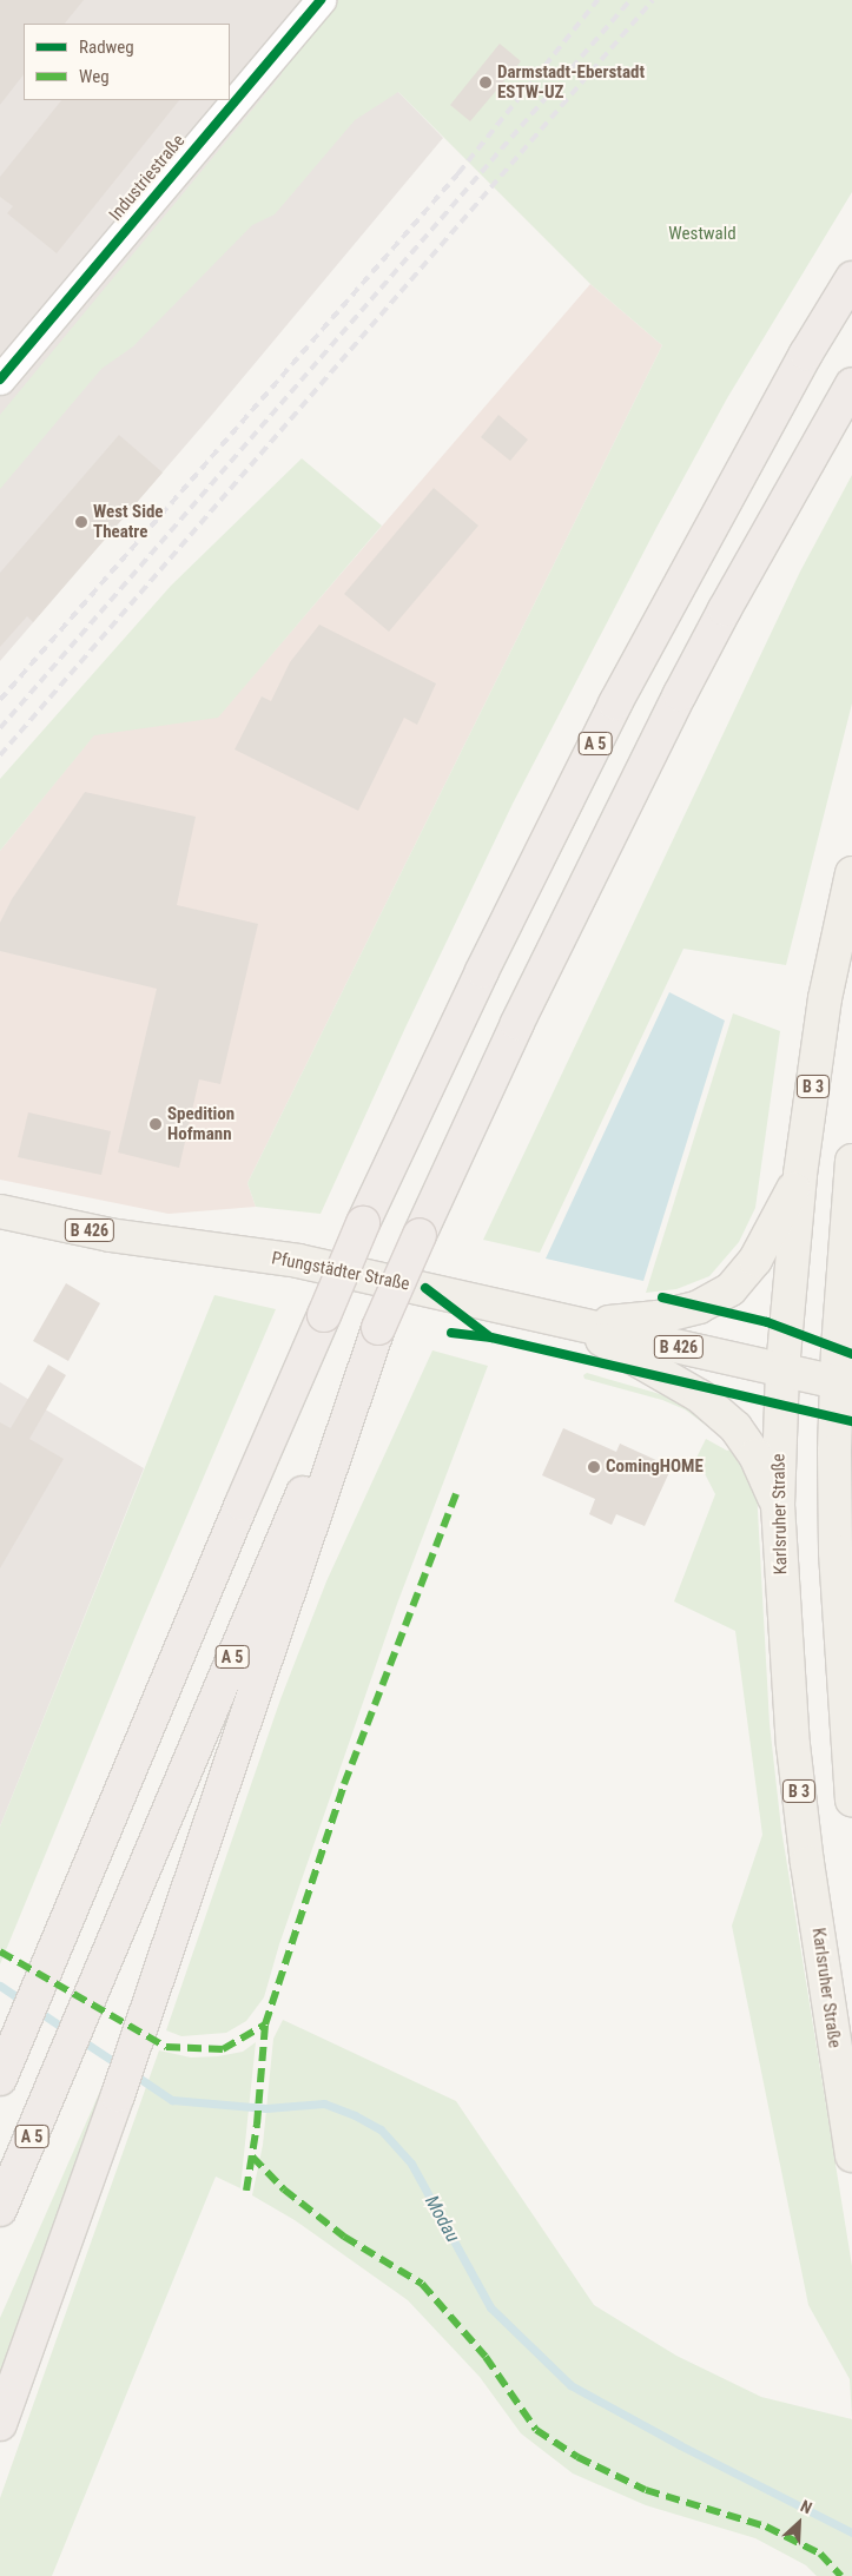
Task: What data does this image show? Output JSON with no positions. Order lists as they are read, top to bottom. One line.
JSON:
{"streets":{"highway":["A 5"],"main road":["B 3","B 426","Pfungstädter Straße","Karlsruher Straße"],"street":["Industriestraße"]},"crossings":[["B 426","Pfungstädter Straße"],["B 426","Karlsruher Straße"],["Pfungstädter Straße","Karlsruher Straße"]],"water":["Modau"],"parks":["Westwald"],"places":["Darmstadt-Eberstadt ESTW-UZ","West Side Theatre","Spedition Hofmann","ComingHOME"],"legend":["Radweg","Weg"],"north":"top right"}
